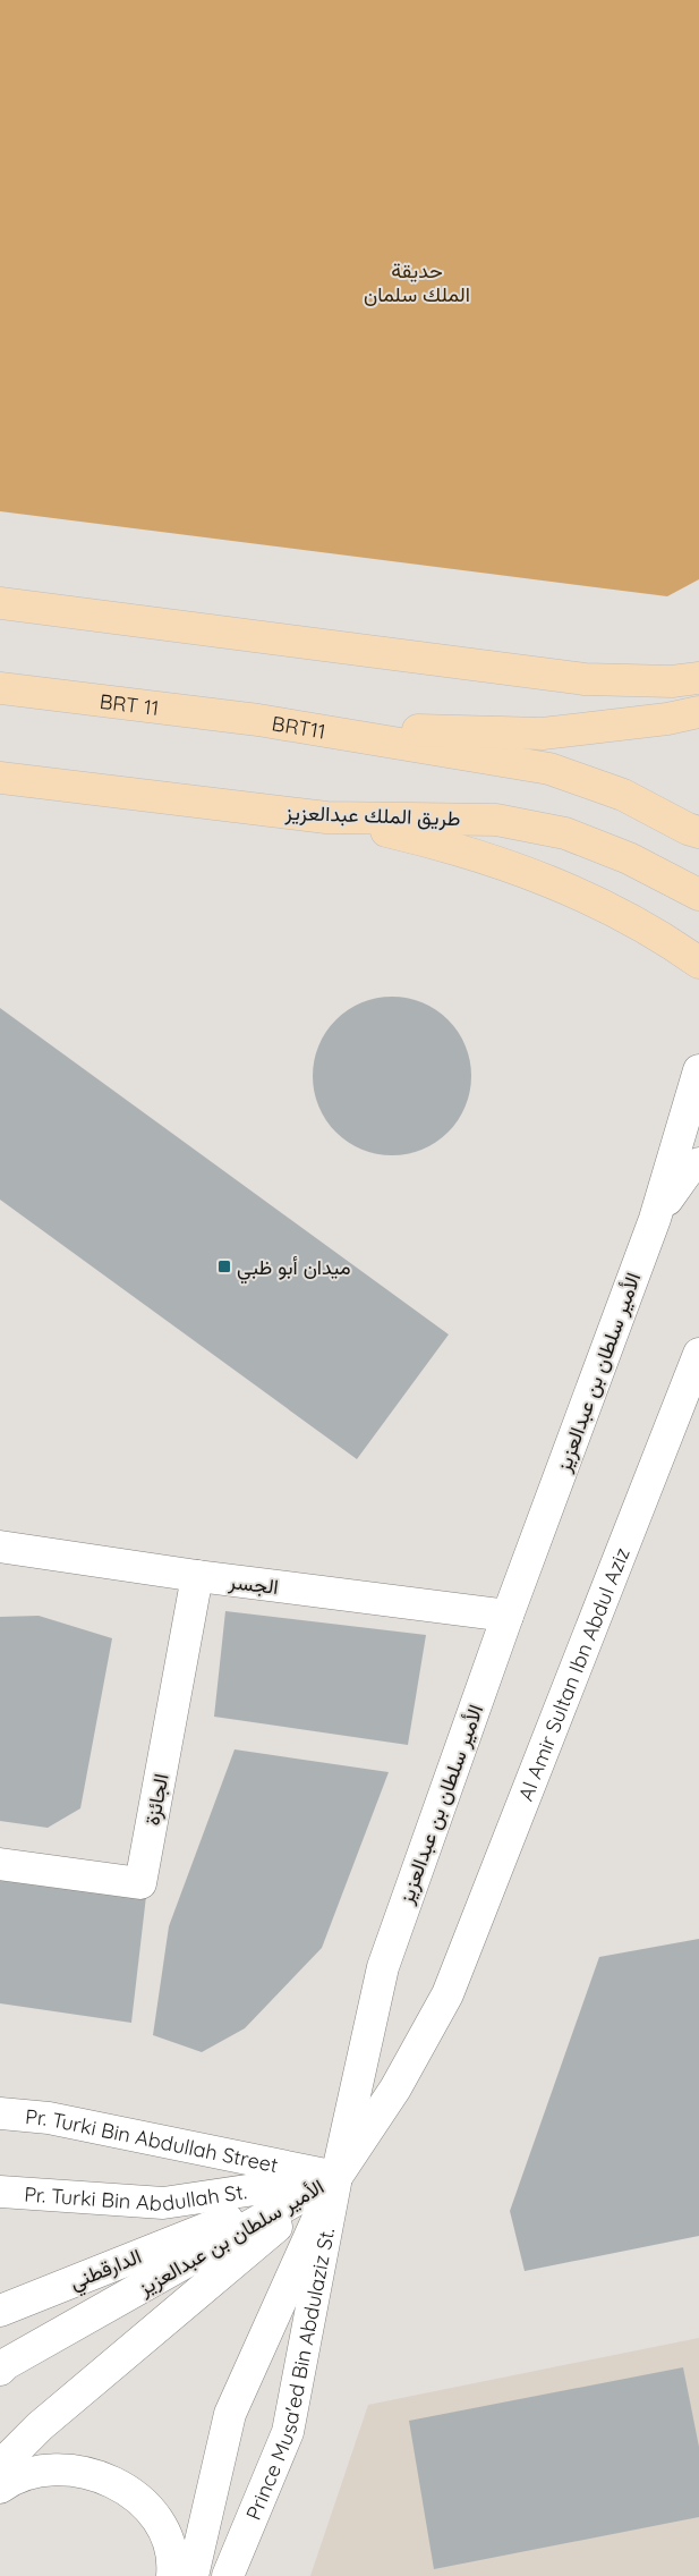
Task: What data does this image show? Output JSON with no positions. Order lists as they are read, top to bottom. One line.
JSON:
{"streets":{"main road":["BRT 11","BRT11","طريق الملك عبدالعزيز"],"street":["الأمير سلطان بن عبدالعزيز","الجسر","Al Amir Sultan Ibn Abdul Aziz","الجائزة","Pr. Turki Bin Abdullah Street","Pr. Turki Bin Abdullah St.","الدارقطني","Prince Musa'ed Bin Abdulaziz St."]},"crossings":[["BRT 11","BRT11"],["الأمير سلطان بن عبدالعزيز","الجسر"],["الأمير سلطان بن عبدالعزيز","Pr. Turki Bin Abdullah Street"],["الأمير سلطان بن عبدالعزيز","Pr. Turki Bin Abdullah St."],["الأمير سلطان بن عبدالعزيز","الدارقطني"],["الأمير سلطان بن عبدالعزيز","Prince Musa'ed Bin Abdulaziz St."],["الجسر","الجائزة"],["Al Amir Sultan Ibn Abdul Aziz","Prince Musa'ed Bin Abdulaziz St."],["Pr. Turki Bin Abdullah Street","Pr. Turki Bin Abdullah St."],["Pr. Turki Bin Abdullah Street","الدارقطني"],["Pr. Turki Bin Abdullah Street","Prince Musa'ed Bin Abdulaziz St."],["Pr. Turki Bin Abdullah St.","الدارقطني"],["Pr. Turki Bin Abdullah St.","Prince Musa'ed Bin Abdulaziz St."],["الدارقطني","Prince Musa'ed Bin Abdulaziz St."]],"parks":["حديقة الملك سلمان"],"places":{"transit":["ميدان أبو ظبي"]}}
